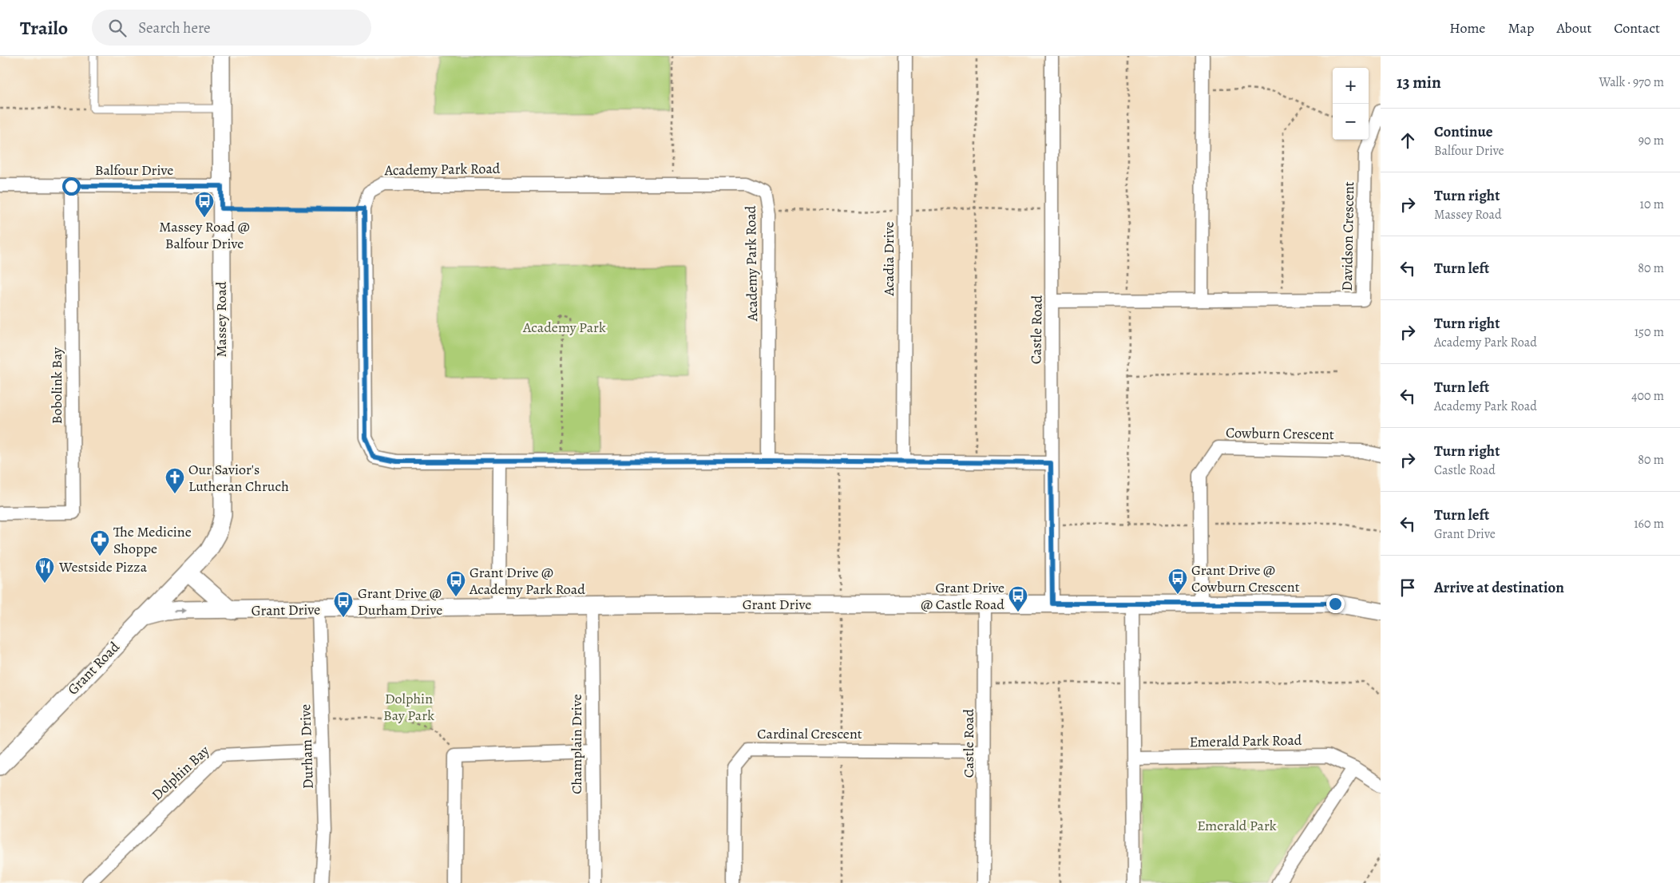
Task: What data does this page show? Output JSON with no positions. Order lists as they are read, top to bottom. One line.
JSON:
{"streets":{"street":["Academy Park Road","Balfour Drive","Davidson Crescent","Acadia Drive","Massey Road","Castle Road","Bobolink Bay","Cowburn Crescent","Grant Drive","Grant Road","Cardinal Crescent","Emerald Park Road","Champlain Drive","Durham Drive","Dolphin Bay"]},"crossings":[["Academy Park Road","Acadia Drive"],["Academy Park Road","Castle Road"],["Balfour Drive","Massey Road"],["Balfour Drive","Bobolink Bay"],["Davidson Crescent","Castle Road"],["Massey Road","Grant Drive"],["Massey Road","Grant Road"],["Castle Road","Grant Drive"],["Castle Road","Cardinal Crescent"],["Cowburn Crescent","Grant Drive"],["Grant Drive","Grant Road"],["Grant Drive","Champlain Drive"],["Grant Drive","Durham Drive"],["Durham Drive","Dolphin Bay"]],"parks":["Academy Park","Dolphin Bay Park","Emerald Park"],"places":{"bus stop":["Massey Road @ Balfour Drive","Grant Drive @ Cowburn Crescent","Grant Drive @ Academy Park Road","Grant Drive @ Castle Road","Grant Drive @ Durham Drive"],"church":["Our Savior's Lutheran Chruch"],"pharmacy":["The Medicine Shoppe"],"restaurant":["Westside Pizza"]},"page":{"header":"Trailo","search":"Search here","nav":["Home","Map","About","Contact"],"heading":["13 min","Walk · 970 m"],"map_buttons":["+","−"],"list":[["Continue","Balfour Drive","90 m"],["Turn right","Massey Road","10 m"],["Turn left","80 m"],["Turn right","Academy Park Road","150 m"],["Turn left","Academy Park Road","400 m"],["Turn right","Castle Road","80 m"],["Turn left","Grant Drive","160 m"],"Arrive at destination"]}}
